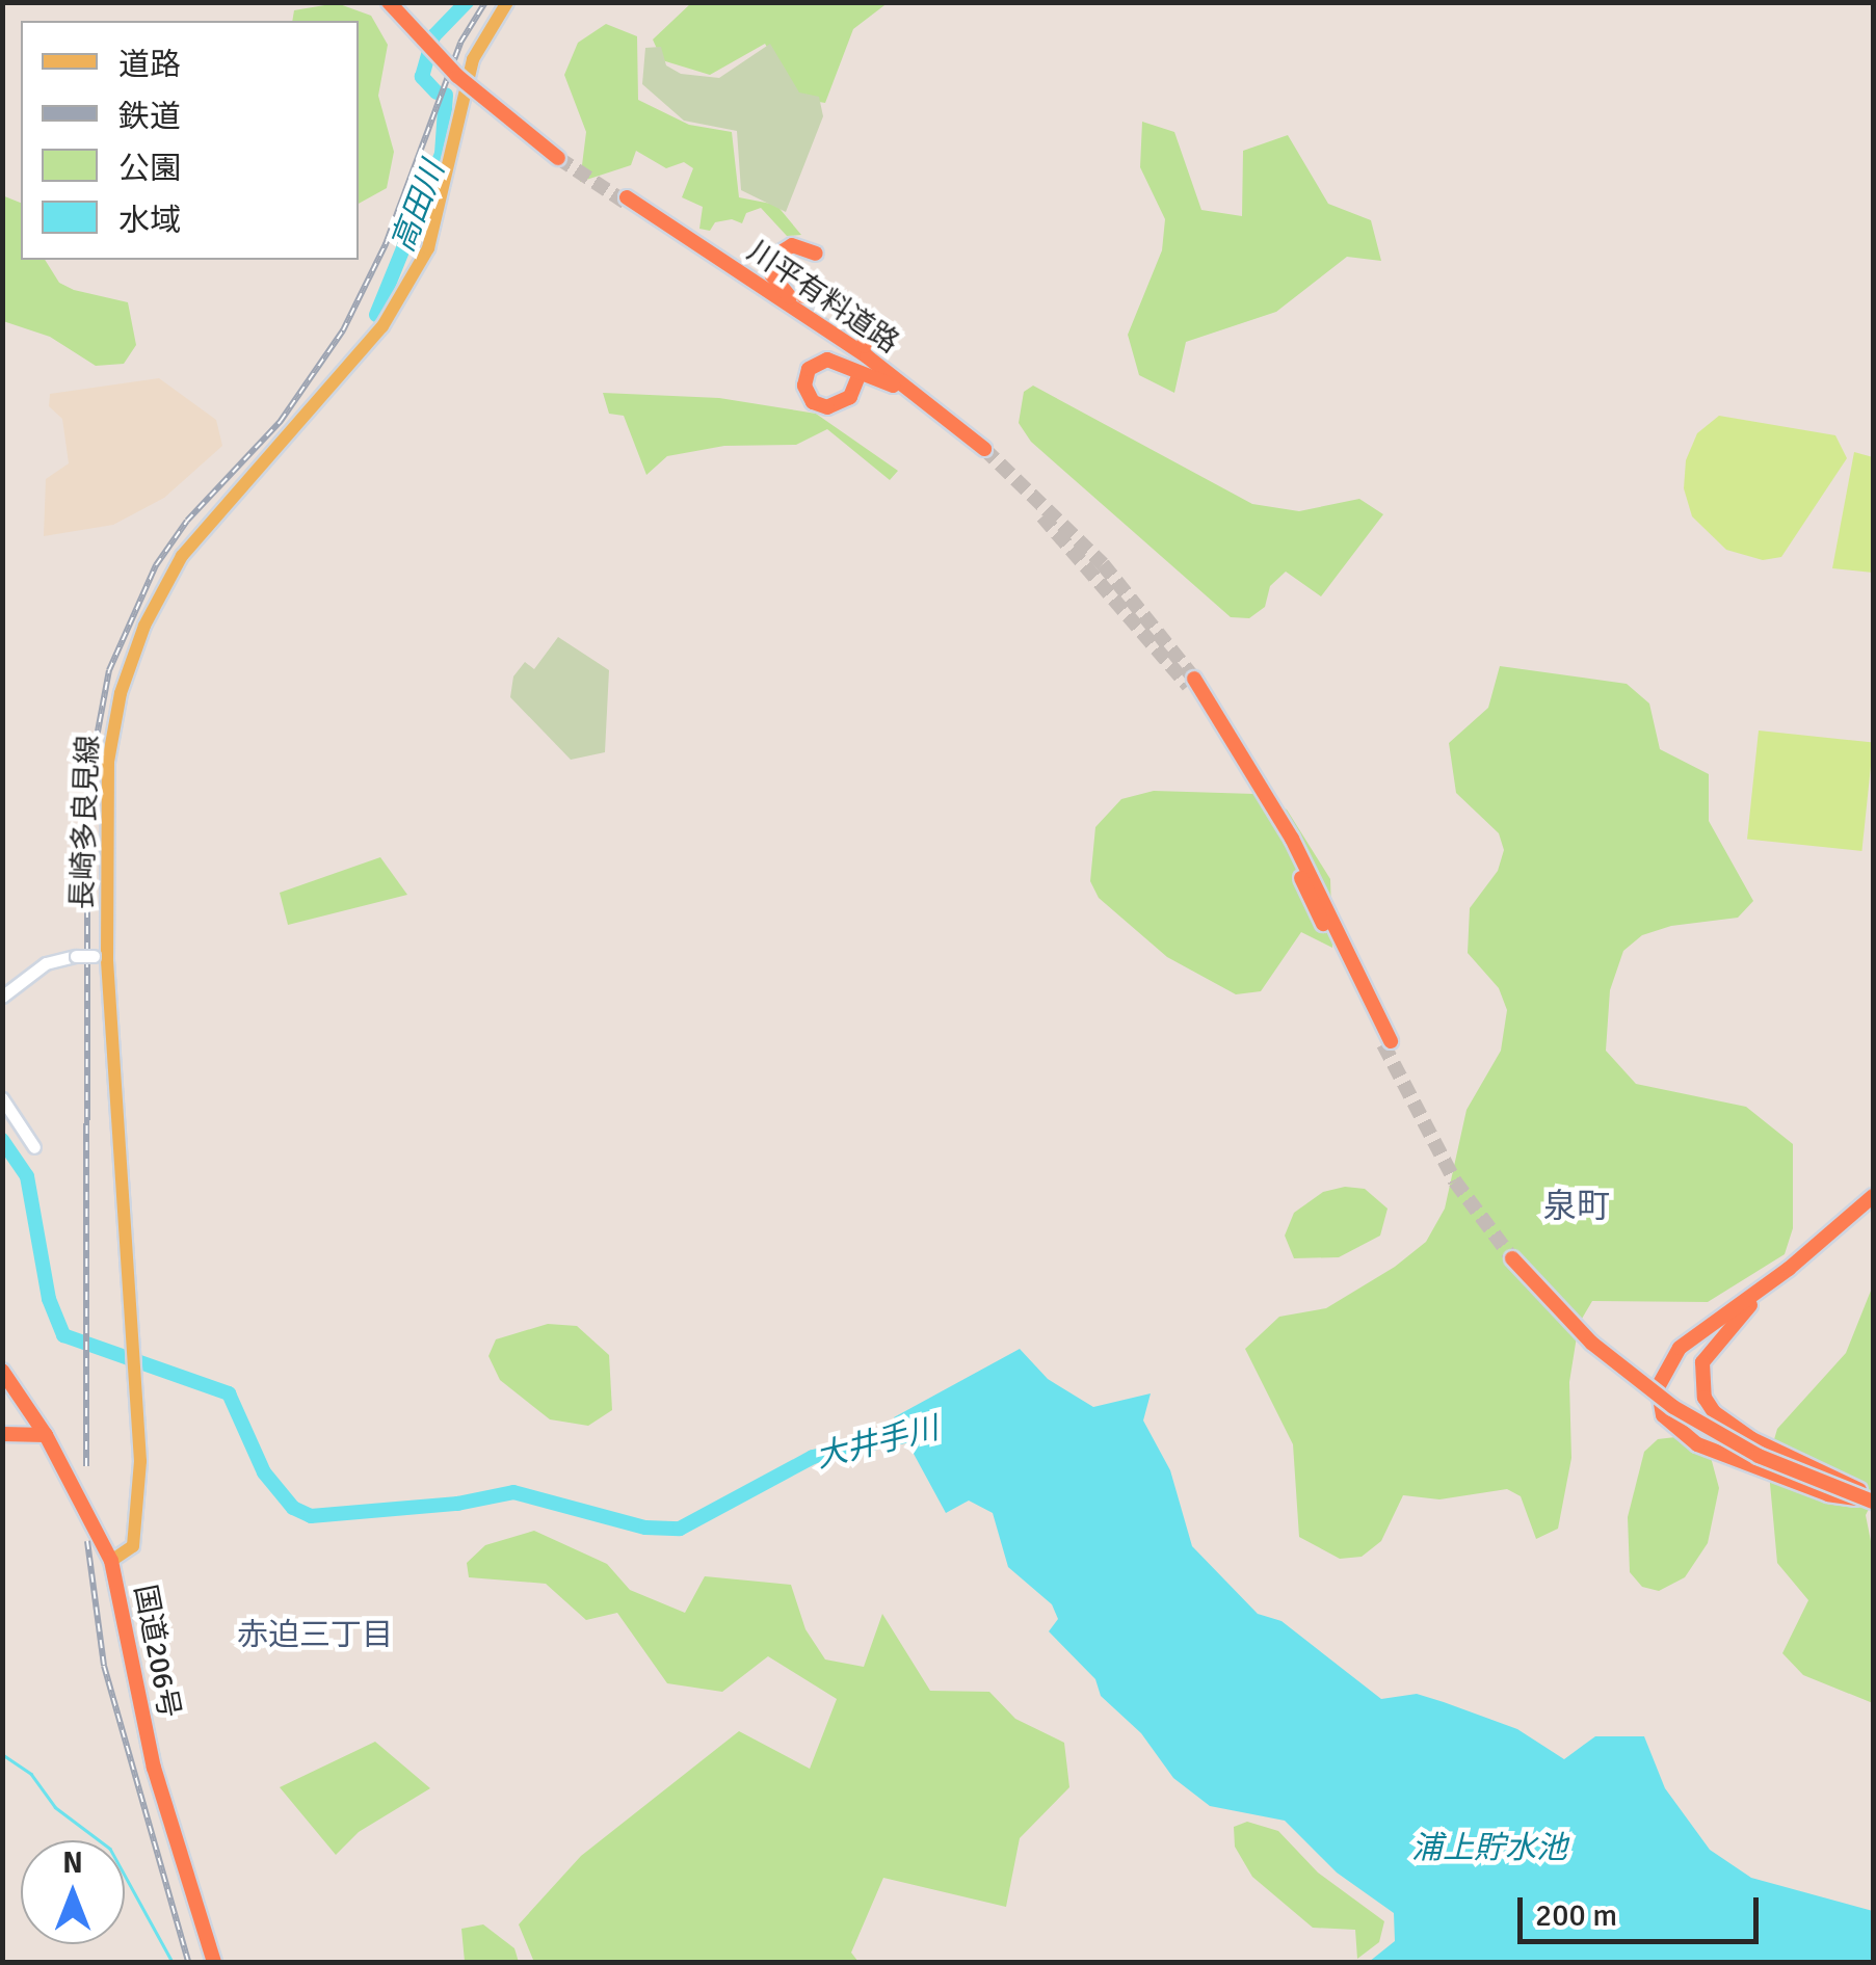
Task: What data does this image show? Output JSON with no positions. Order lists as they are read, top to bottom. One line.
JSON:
{"streets":{"highway":["川平有料道路","国道206号"],"main road":["長崎多良見線"]},"crossings":[["長崎多良見線","国道206号"]],"districts":["泉町","赤迫三丁目"],"water":["高田川","大井手川","浦上貯水池"],"legend":["道路","鉄道","公園","水域"],"scale_bar":"200 m","north":"top"}
